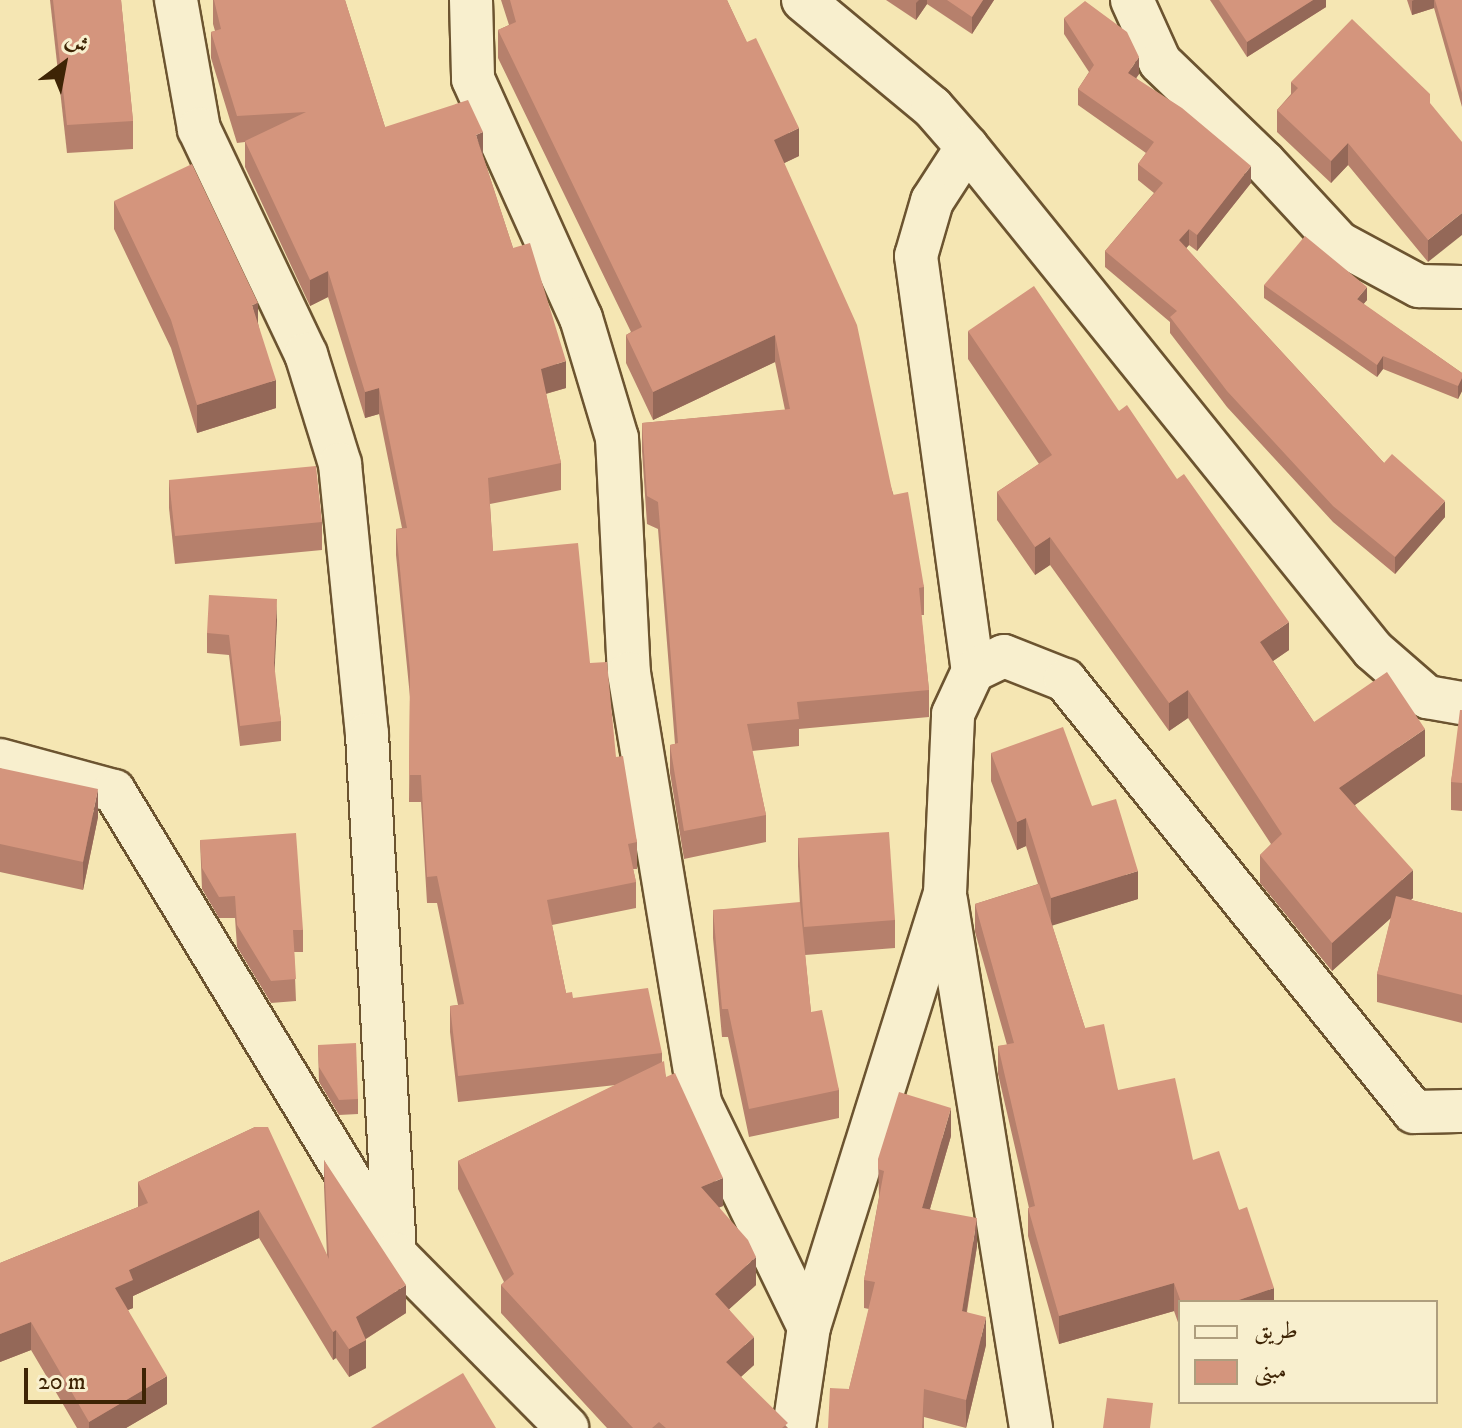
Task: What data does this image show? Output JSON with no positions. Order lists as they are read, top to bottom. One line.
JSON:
{"legend":["طريق","مبنى"],"scale_bar":"20 m","north":"top right"}
